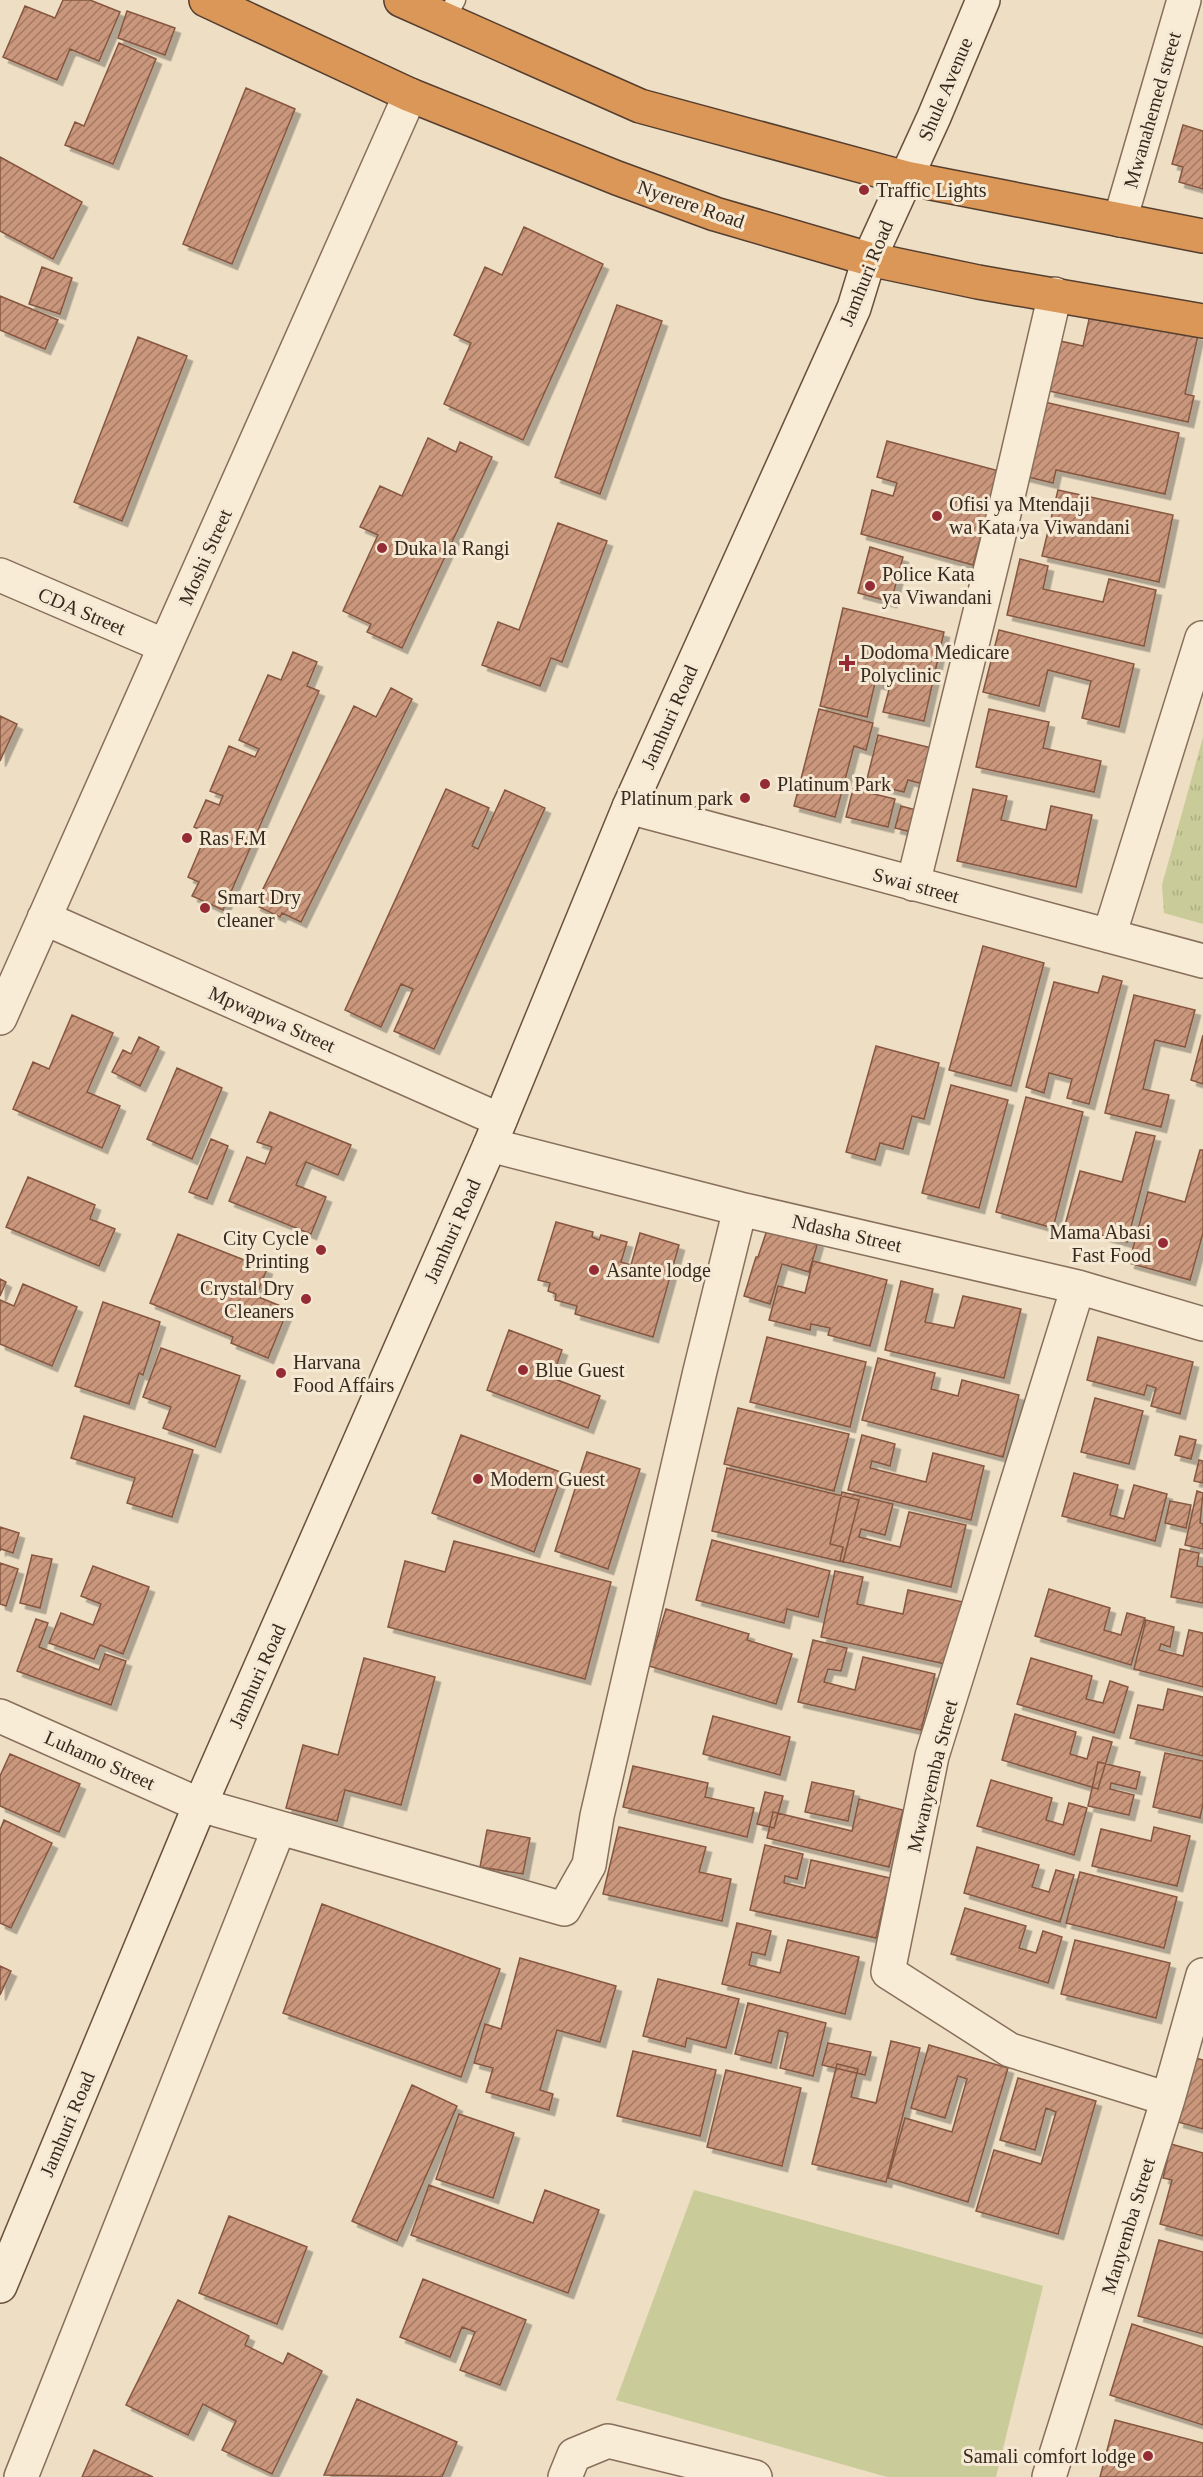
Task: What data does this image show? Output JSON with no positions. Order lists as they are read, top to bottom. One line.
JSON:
{"streets":{"highway":["Nyerere Road"],"street":["Shule Avenue","Mwanahemed street","Jamhuri Road","Moshi Street","CDA Street","Swai street","Mpwapwa Street","Ndasha Street","Luhamo Street","Mwanyemba Street","Manyemba Street"]},"crossings":[["Shule Avenue","Jamhuri Road"],["Nyerere Road","Jamhuri Road"],["Nyerere Road","Moshi Street"],["Jamhuri Road","Swai street"],["Jamhuri Road","Mpwapwa Street"],["Jamhuri Road","Ndasha Street"],["Jamhuri Road","Luhamo Street"],["Moshi Street","CDA Street"],["Moshi Street","Mpwapwa Street"],["Mpwapwa Street","Ndasha Street"],["Ndasha Street","Luhamo Street"],["Ndasha Street","Mwanyemba Street"],["Mwanyemba Street","Manyemba Street"]],"places":{"other":["Traffic Lights","Ofisi ya Mtendaji wa Kata ya Viwandani","Duka la Rangi","Police Kata ya Viwandani","Platinum Park","Platinum park","Ras F.M","Smart Dry cleaner","Mama Abasi Fast Food","City Cycle Printing","Asante lodge","Crystal Dry Cleaners","Blue Guest","Harvana Food Affairs","Modern Guest","Samali comfort lodge"],"health":["Dodoma Medicare Polyclinic"]}}
